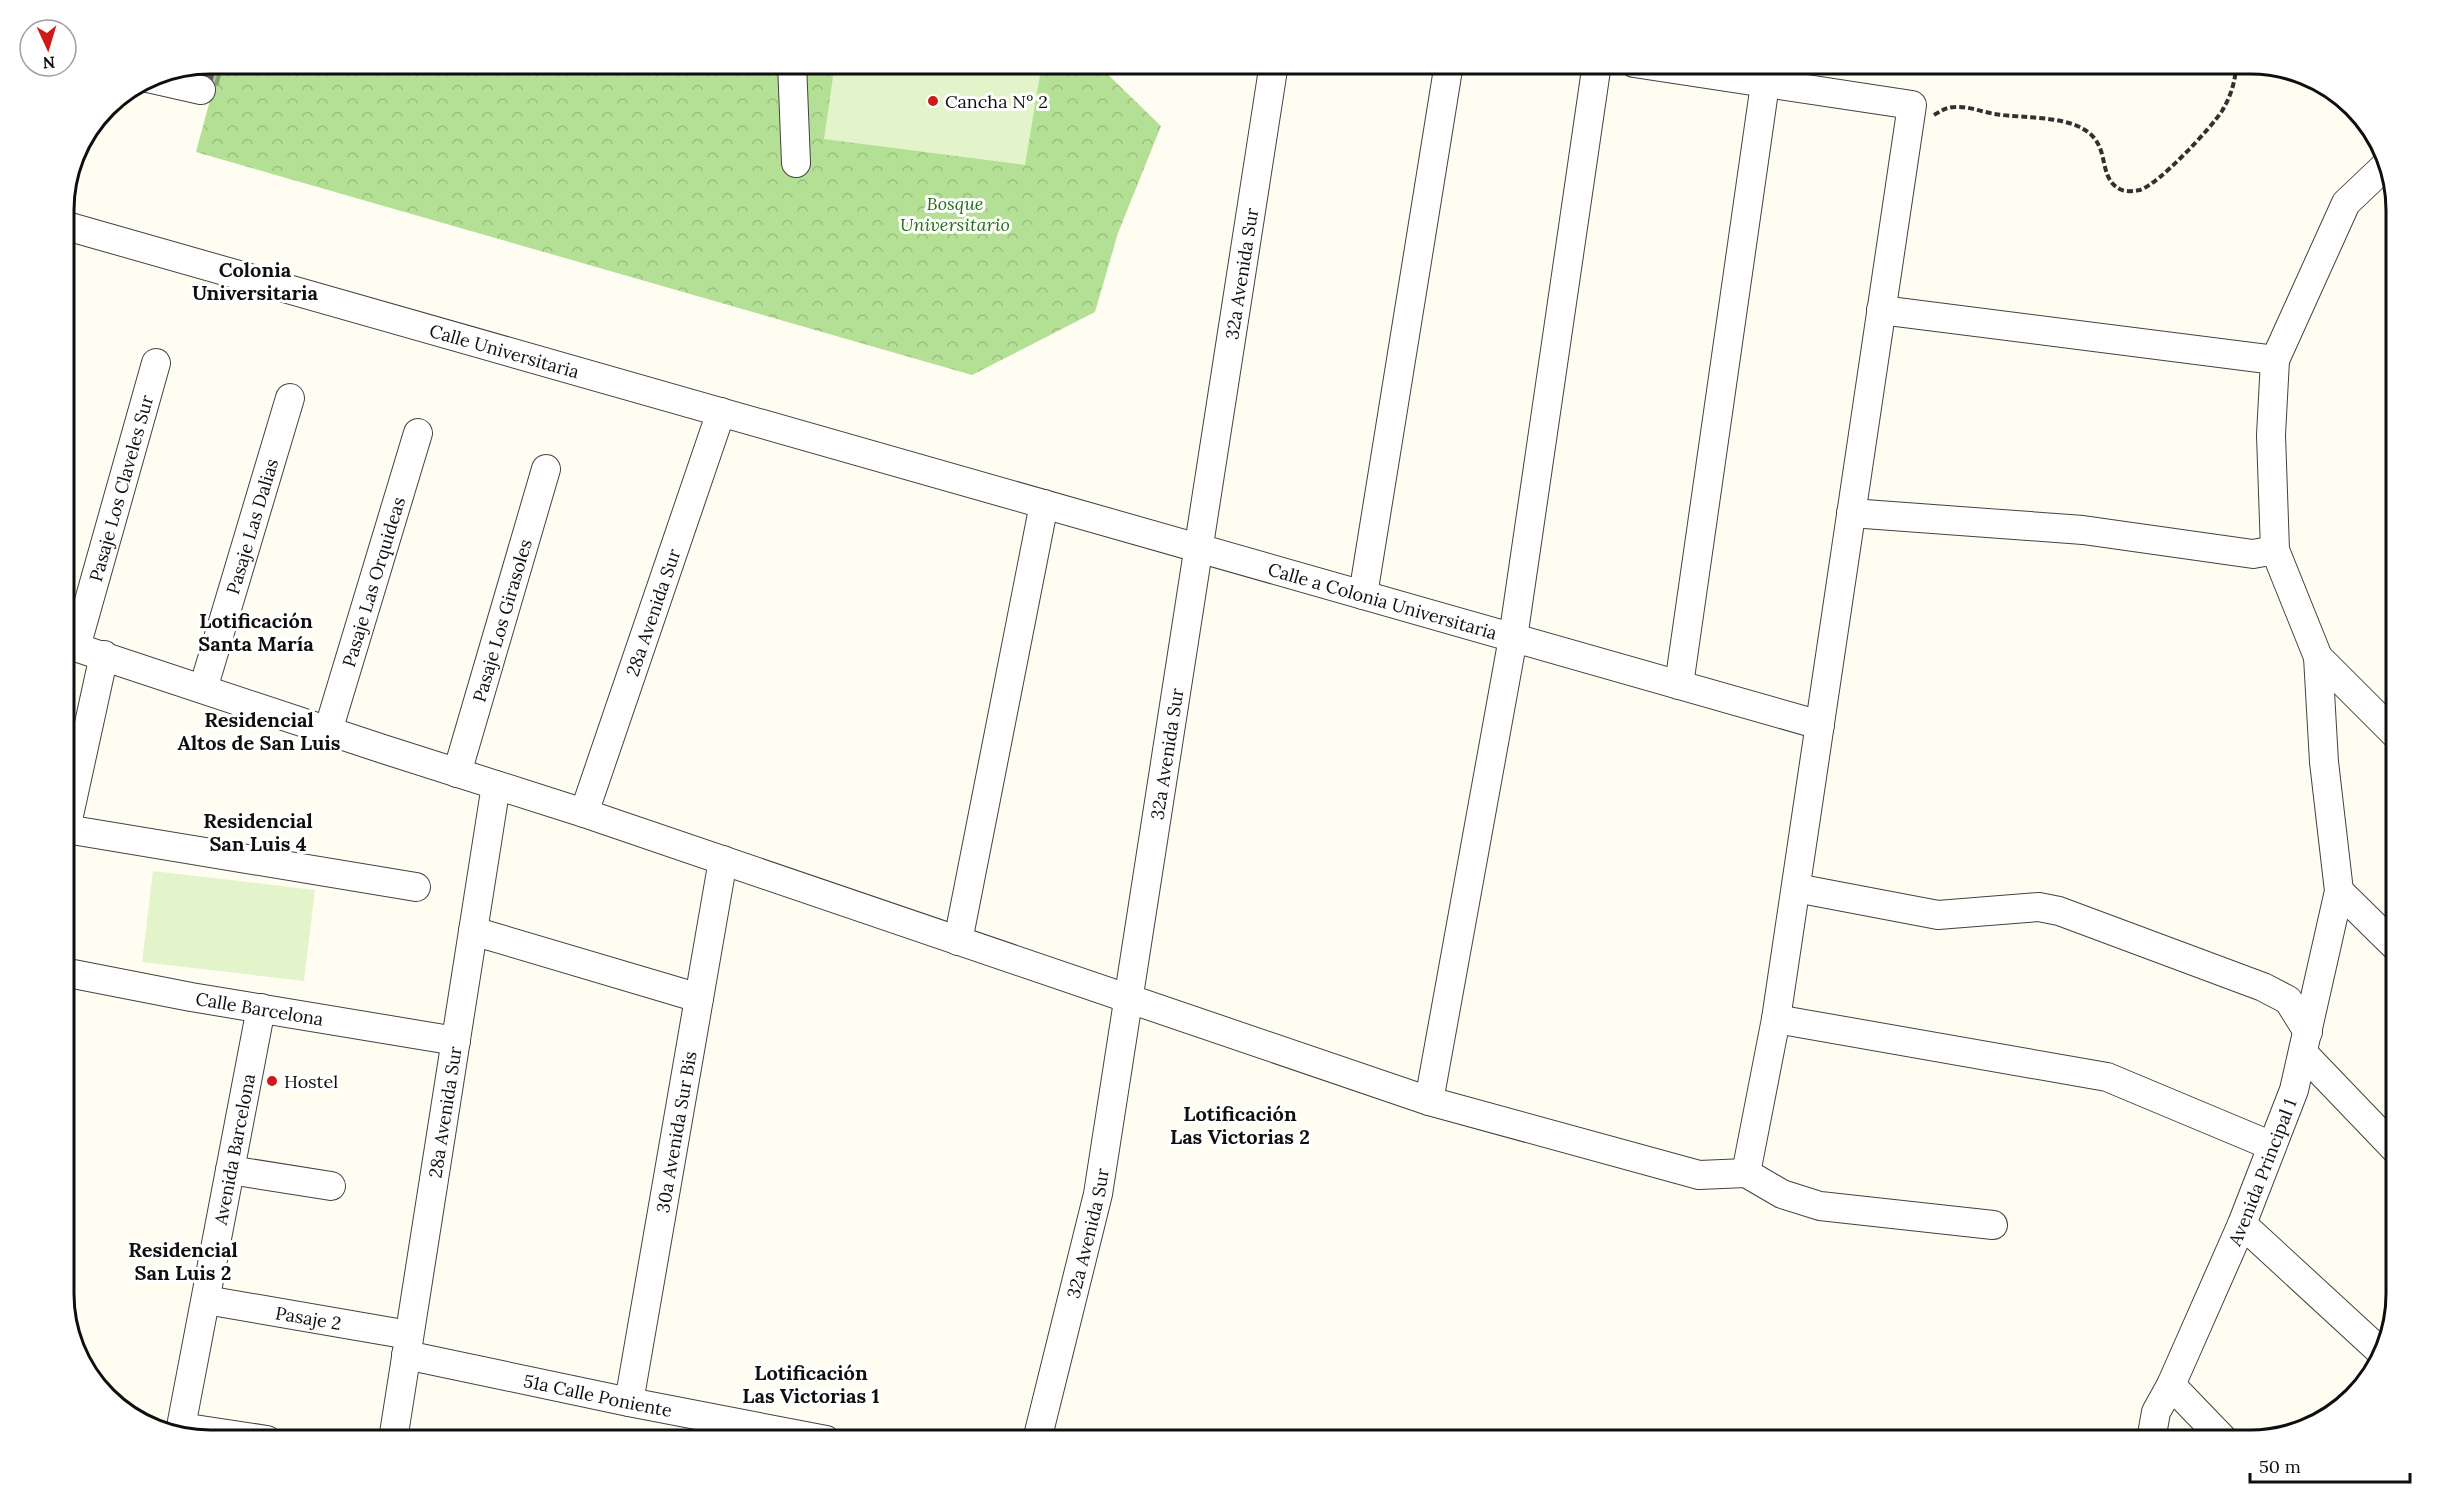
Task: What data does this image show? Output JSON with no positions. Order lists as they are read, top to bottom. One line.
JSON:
{"streets":{"street":["32a Avenida Sur","Calle Universitaria","Pasaje Los Claveles Sur","Pasaje Las Dalias","Pasaje Las Orquideas","Calle a Colonia Universitaria","28a Avenida Sur","Pasaje Los Girasoles","Calle Barcelona","30a Avenida Sur Bis","Avenida Barcelona","Avenida Principal 1","Pasaje 2","51a Calle Poniente"]},"crossings":[["32a Avenida Sur","Calle a Colonia Universitaria"],["Calle Universitaria","Calle a Colonia Universitaria"],["Calle Universitaria","28a Avenida Sur"],["28a Avenida Sur","Calle Barcelona"],["28a Avenida Sur","Pasaje 2"],["28a Avenida Sur","51a Calle Poniente"],["Calle Barcelona","Avenida Barcelona"],["30a Avenida Sur Bis","51a Calle Poniente"],["Avenida Barcelona","Pasaje 2"],["Pasaje 2","51a Calle Poniente"]],"districts":["Colonia Universitaria","Lotificación Santa María","Residencial Altos de San Luis","Residencial San Luis 4","Lotificación Las Victorias 2","Residencial San Luis 2","Lotificación Las Victorias 1"],"parks":["Bosque Universitario"],"places":["Cancha Nº 2","Hostel"],"scale_bar":"50 m","north":"bottom"}
